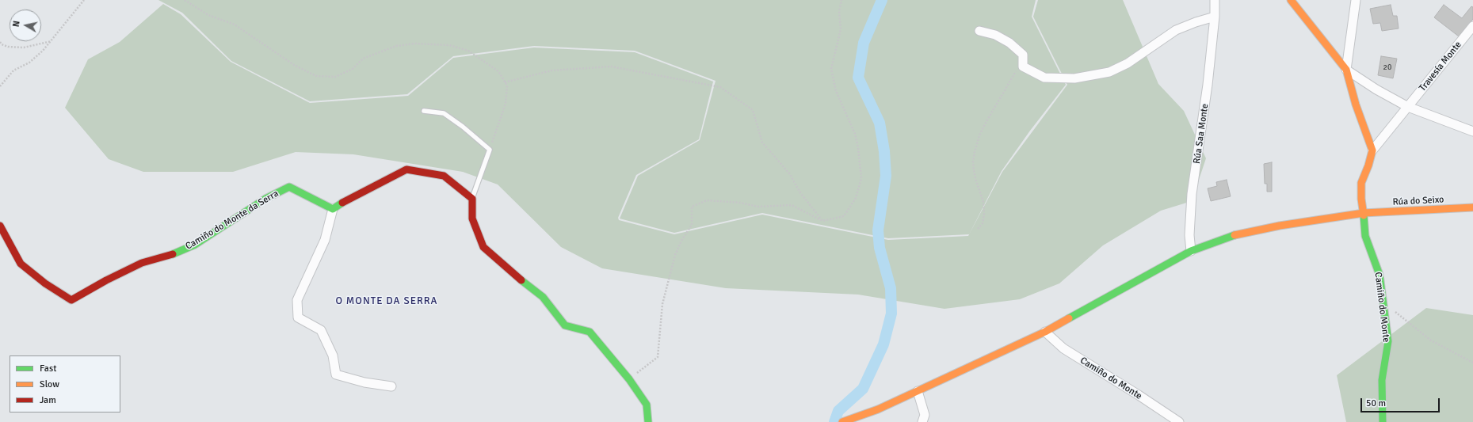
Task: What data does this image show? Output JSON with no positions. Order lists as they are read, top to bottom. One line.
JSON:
{"streets":{"street":["Travesía Monte","Rúa Saa Monte","Rúa do Seixo","Camiño do Monte da Serra","Camiño do Monte"]},"crossings":[["Travesía Monte","Rúa do Seixo"],["Travesía Monte","Camiño do Monte"],["Rúa Saa Monte","Rúa do Seixo"],["Rúa do Seixo","Camiño do Monte"]],"districts":["O MONTE DA SERRA"],"house_numbers":["20"],"legend":["Fast","Slow","Jam"],"scale_bar":"50 m","north":"left"}
